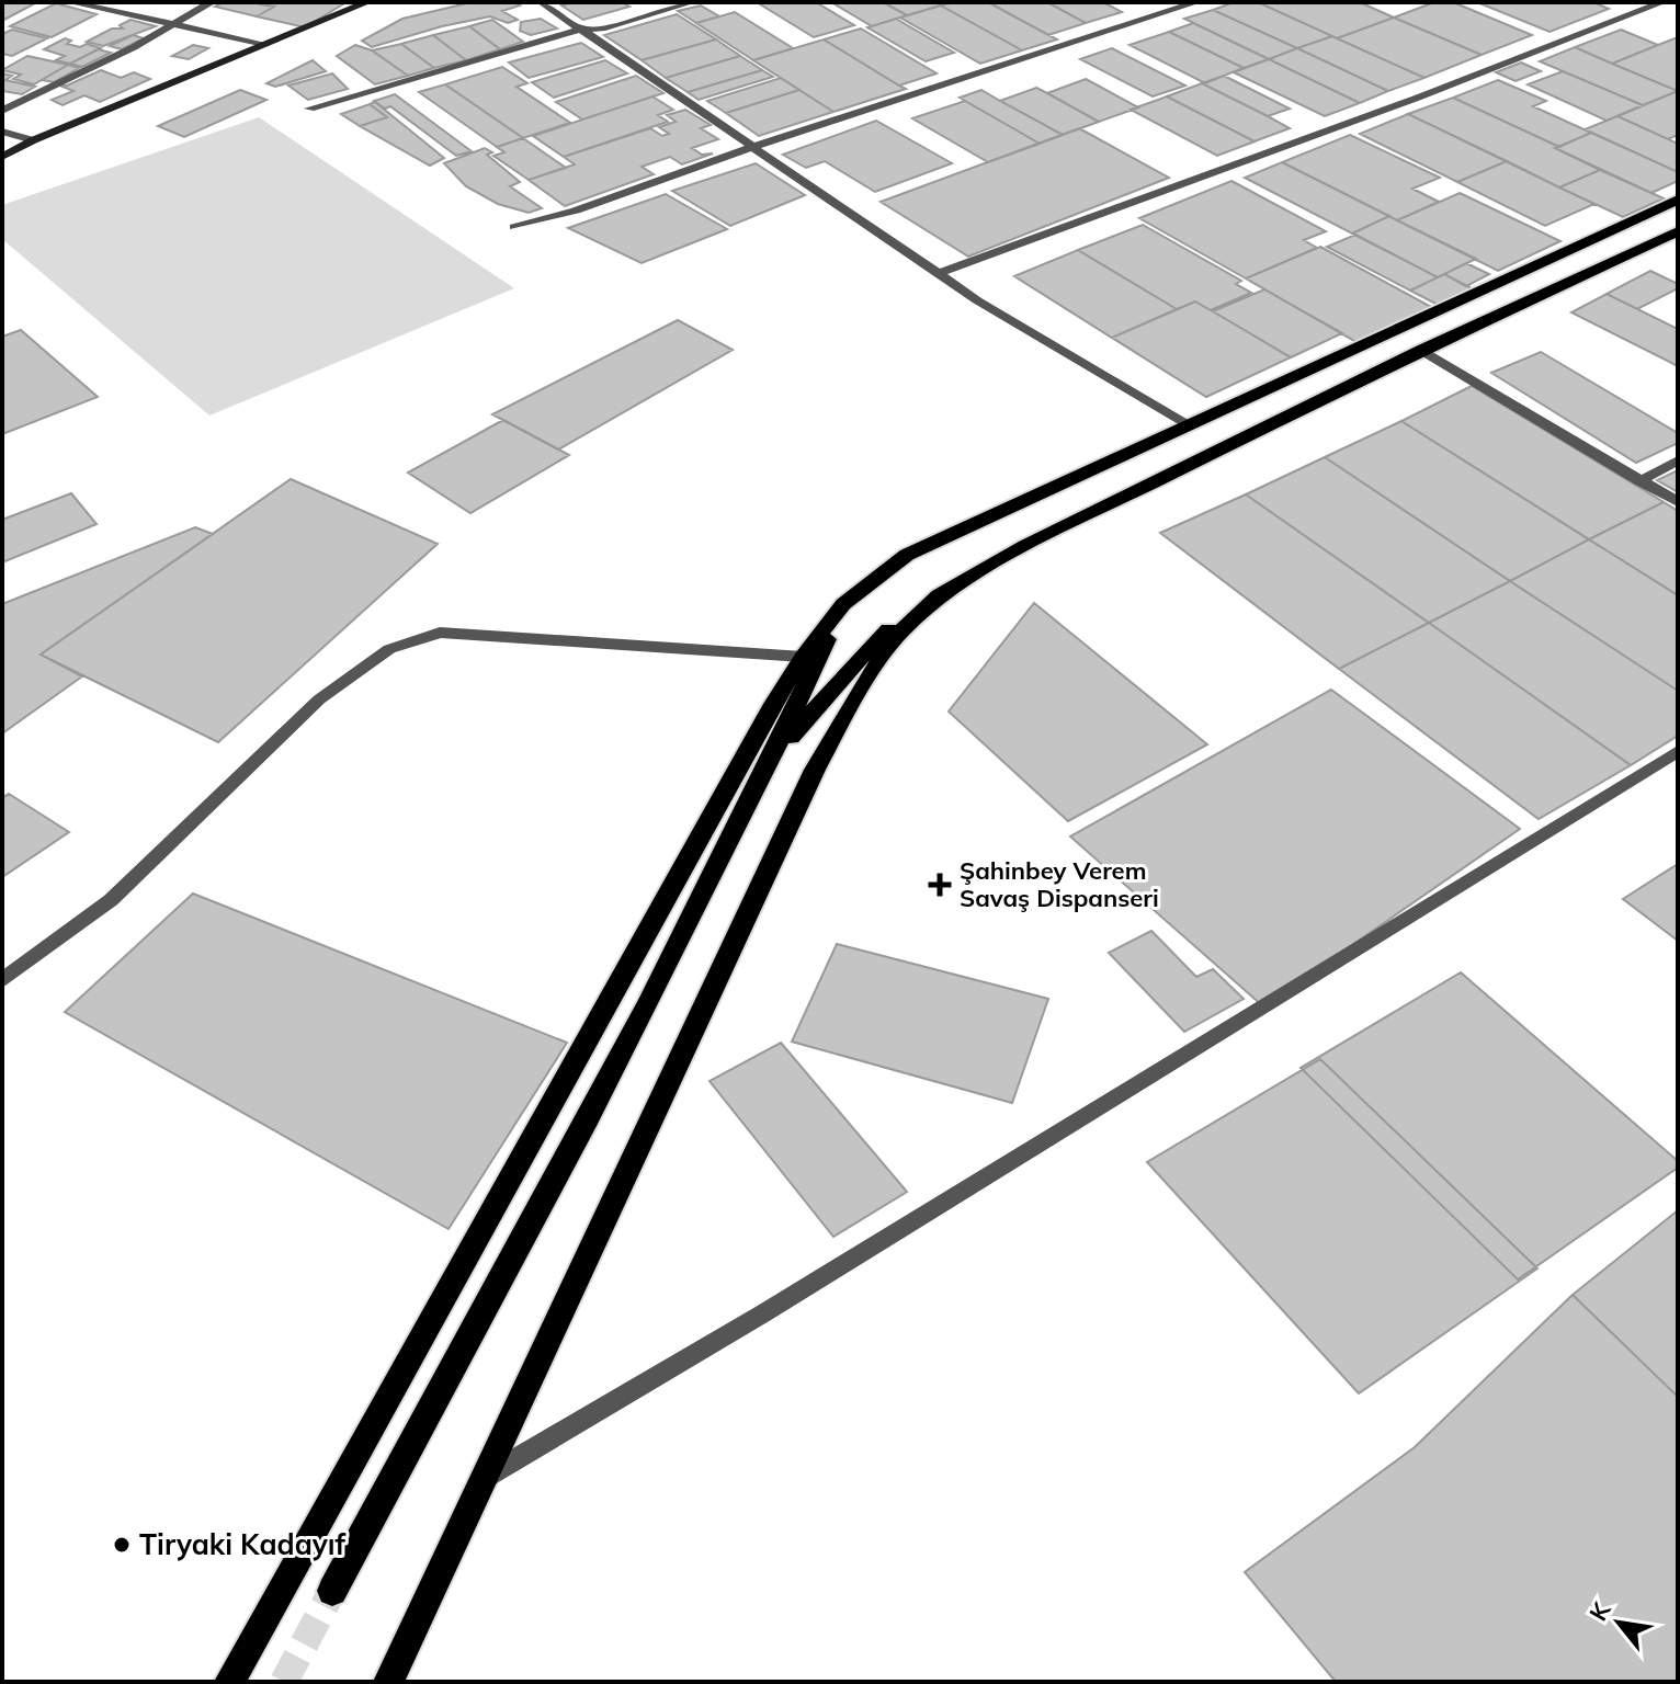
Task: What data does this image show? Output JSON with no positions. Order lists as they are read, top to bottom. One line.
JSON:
{"places":{"health":["Şahinbey Verem Savaş Dispanseri"],"other":["Tiryaki Kadayıf"]},"north":"top left"}
